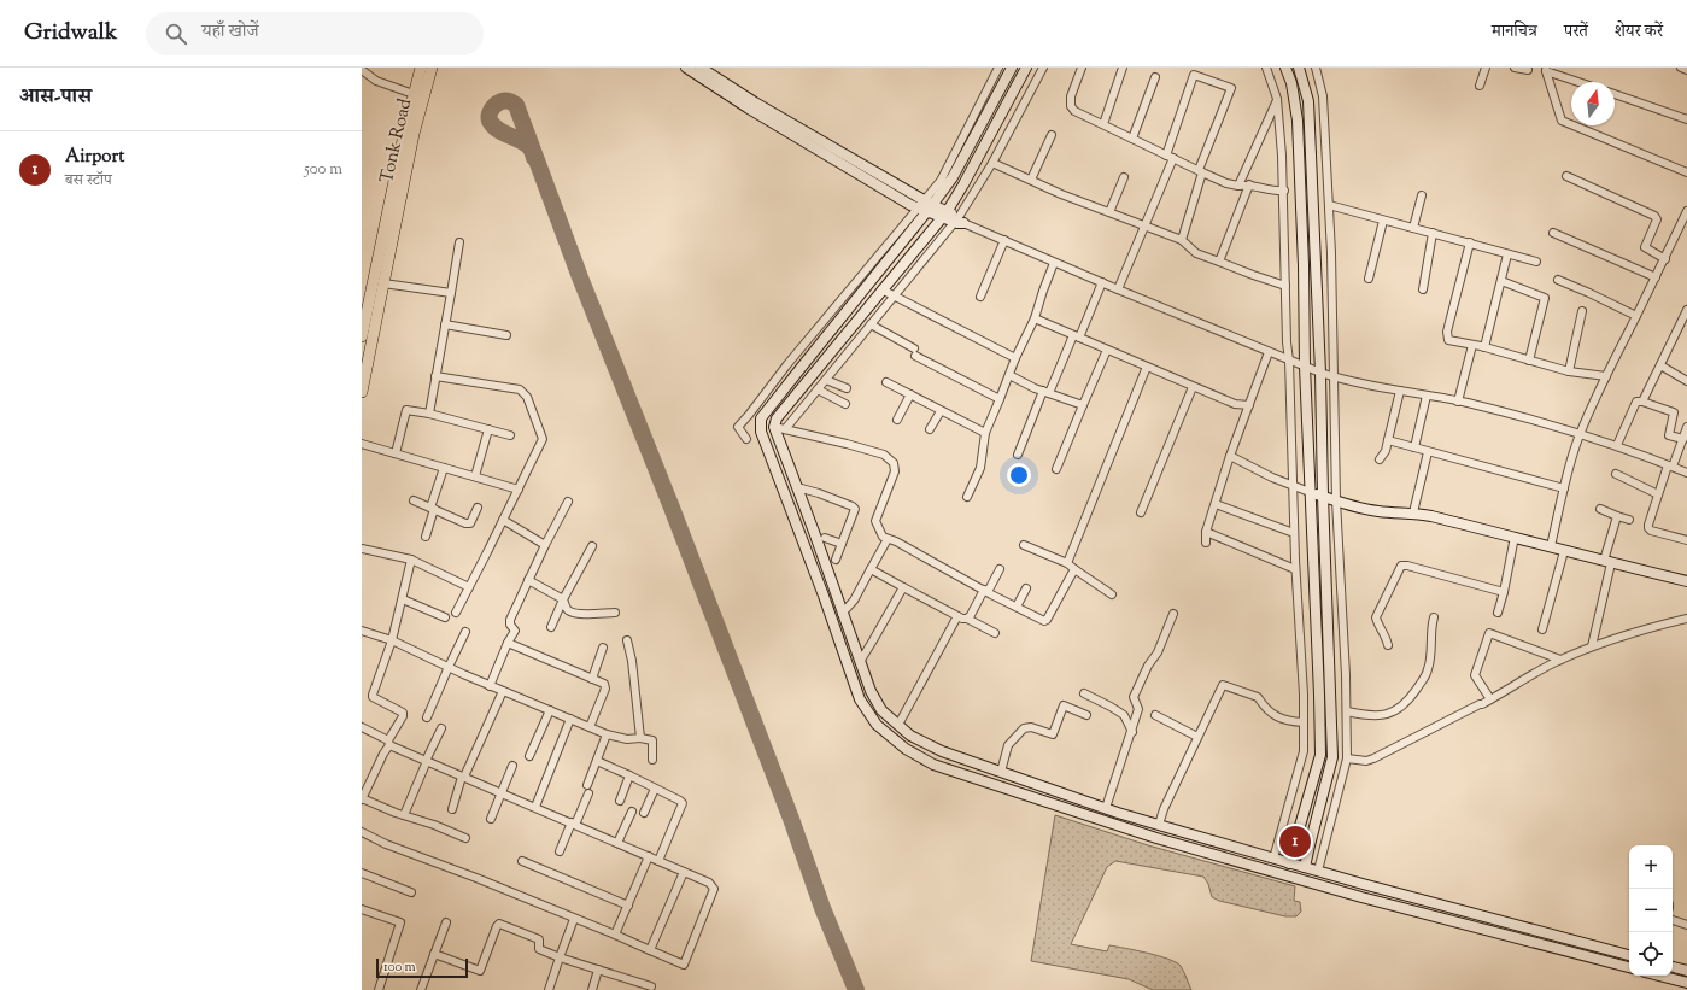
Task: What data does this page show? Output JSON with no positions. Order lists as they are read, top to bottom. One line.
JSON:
{"streets":{"main road":["Tonk Road"]},"scale_bar":"100 m","north":"top","page":{"header":"Gridwalk","search":"यहाँ खोजें","nav":["मानचित्र","परतें","शेयर करें"],"heading":"आस-पास","list":[{"mark":"1","name":"Airport","note":"बस स्टॉप","value":"500 m"}],"pins":"1","map_buttons":["+","−"],"scale":"100 m"}}
